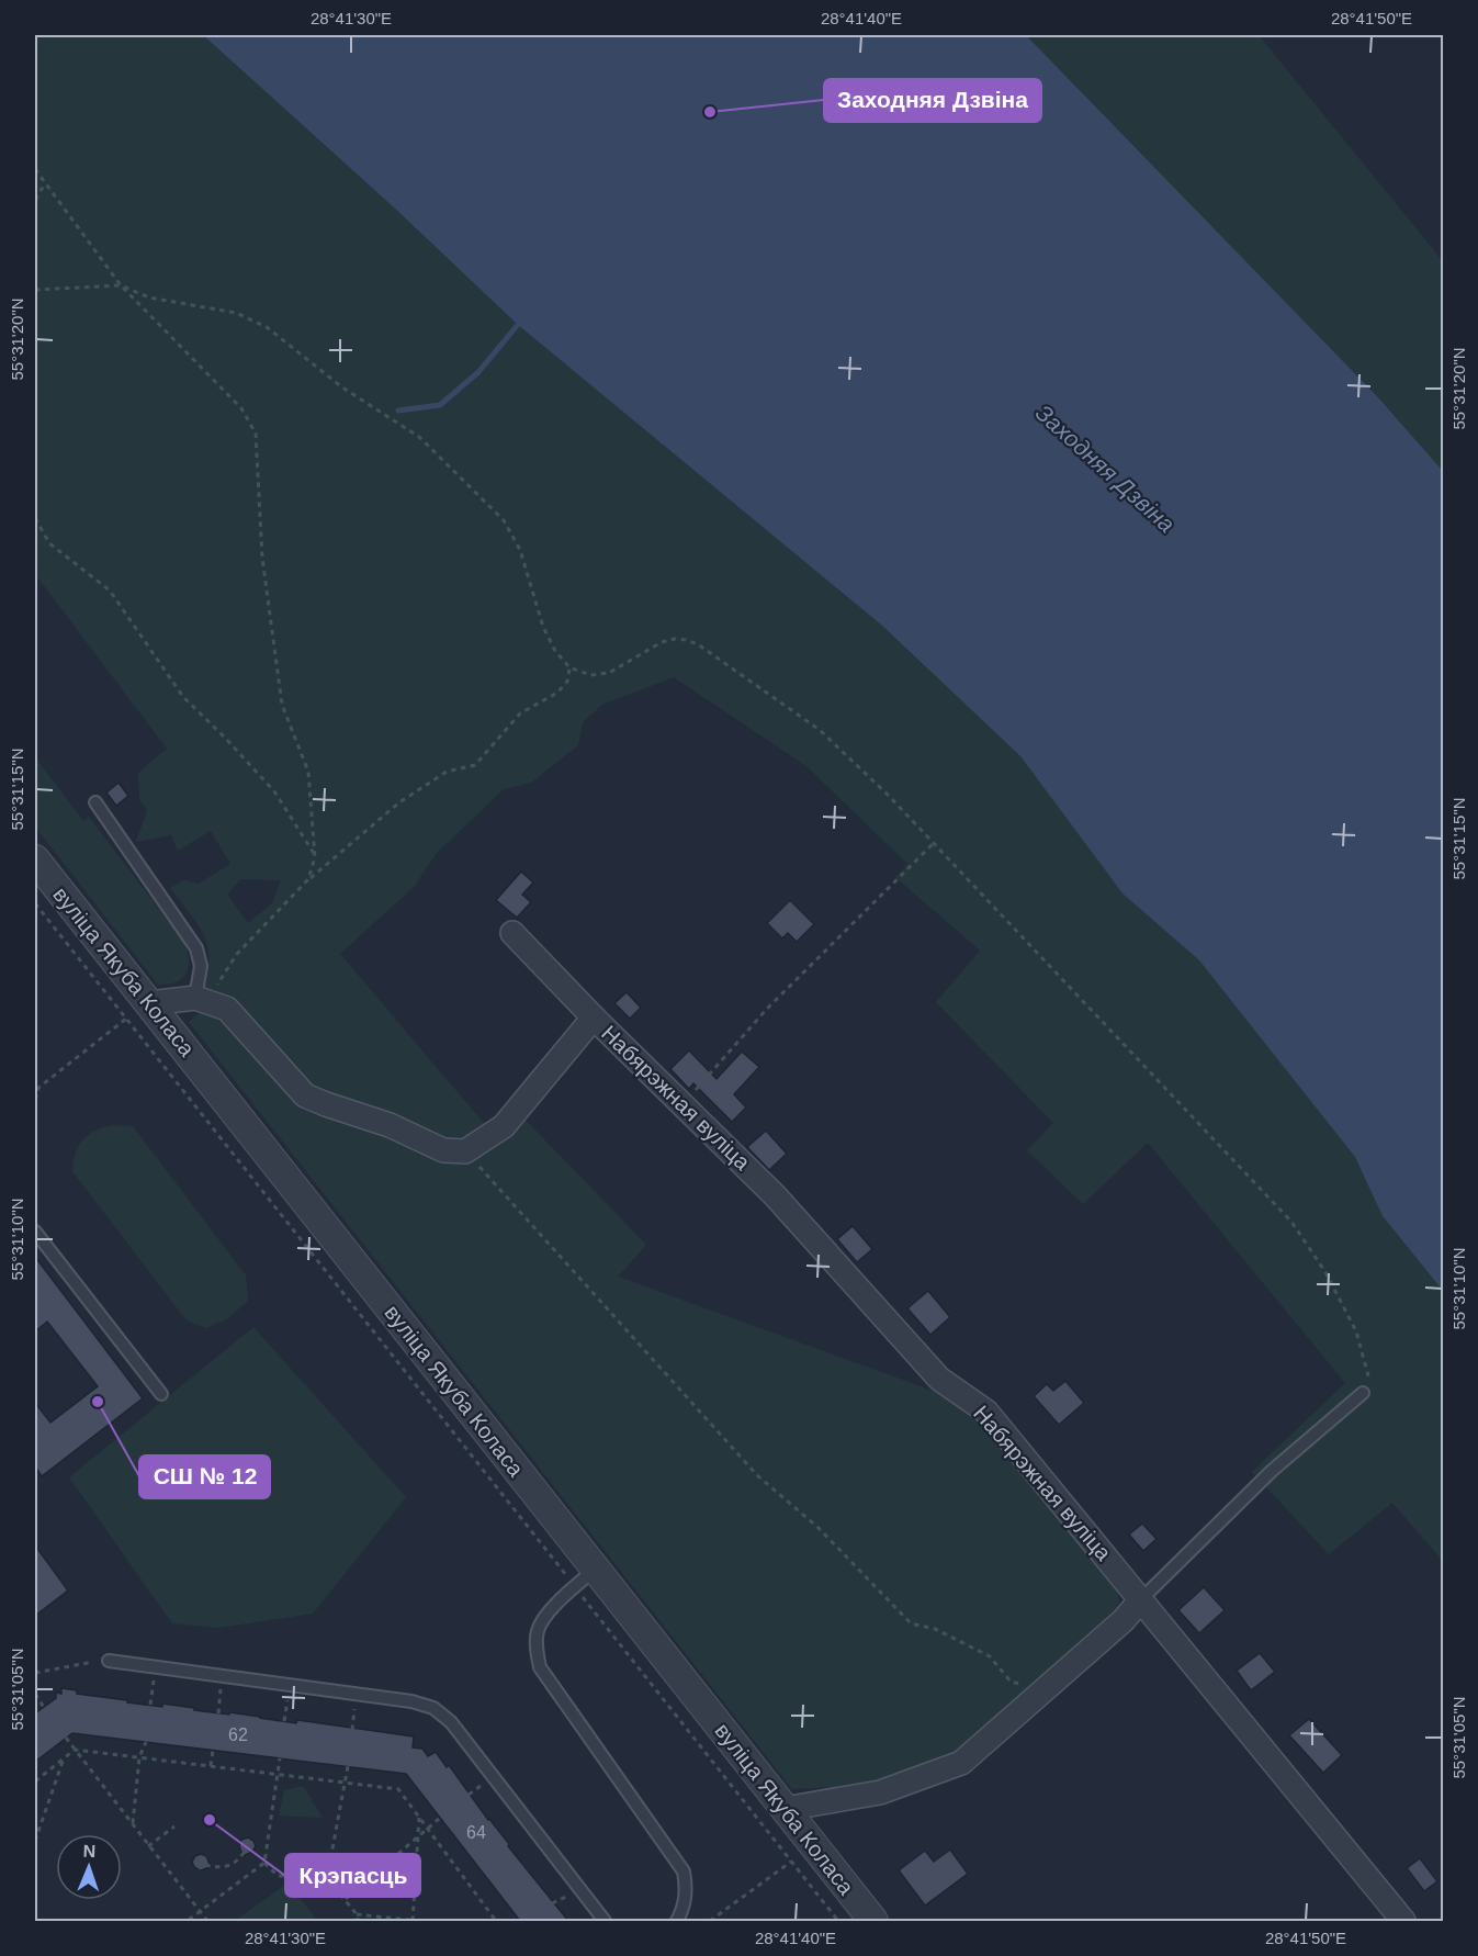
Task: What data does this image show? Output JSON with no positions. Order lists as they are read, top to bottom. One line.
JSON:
{"streets":{"street":["вуліца Якуба Коласа","Набярэжная вуліца"]},"water":["Заходняя Дзвіна"],"places":["Заходняя Дзвіна","СШ № 12","Крэпасць"],"house_numbers":["62","64"],"north":"top","coordinates":["28°41'30\"E","28°41'40\"E","28°41'50\"E","55°31'20\"N","55°31'15\"N","55°31'10\"N","55°31'05\"N"]}
